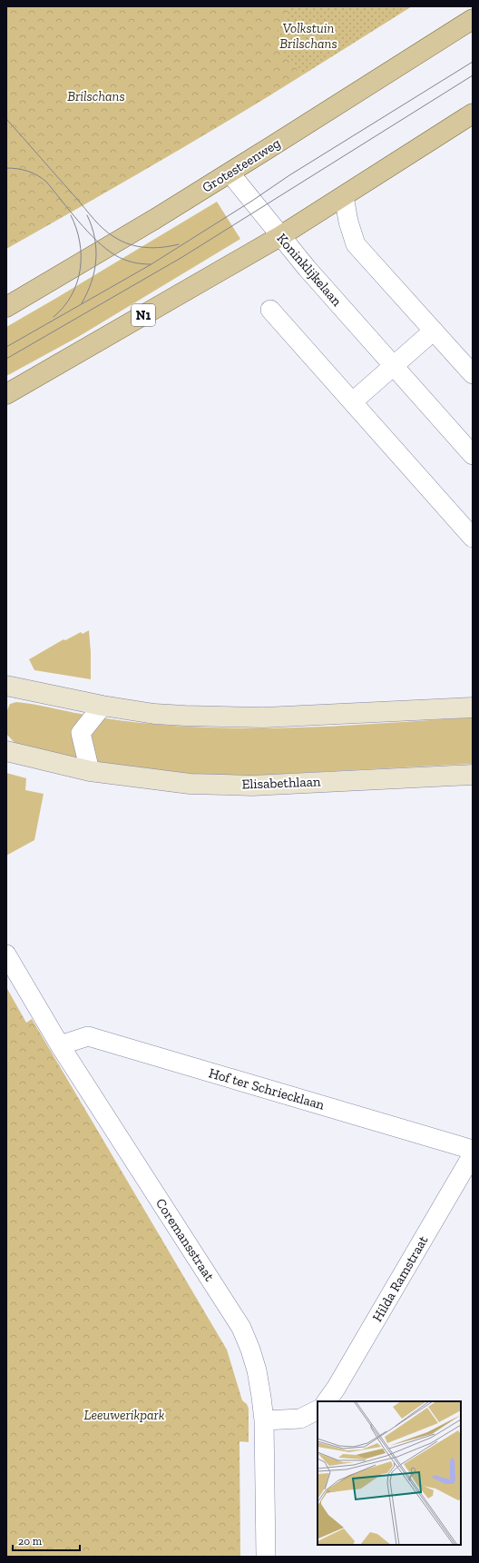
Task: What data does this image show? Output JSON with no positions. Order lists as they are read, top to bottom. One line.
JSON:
{"streets":{"main road":["Grotesteenweg","N1","Elisabethlaan"],"street":["Koninklijkelaan","Hof ter Schriecklaan","Coremansstraat","Hilda Ramstraat"]},"crossings":[["Grotesteenweg","Koninklijkelaan"],["Koninklijkelaan","N1"],["Hof ter Schriecklaan","Coremansstraat"]],"parks":["Volkstuin Brilschans","Brilschans","Leeuwerikpark"],"scale_bar":"20 m"}
